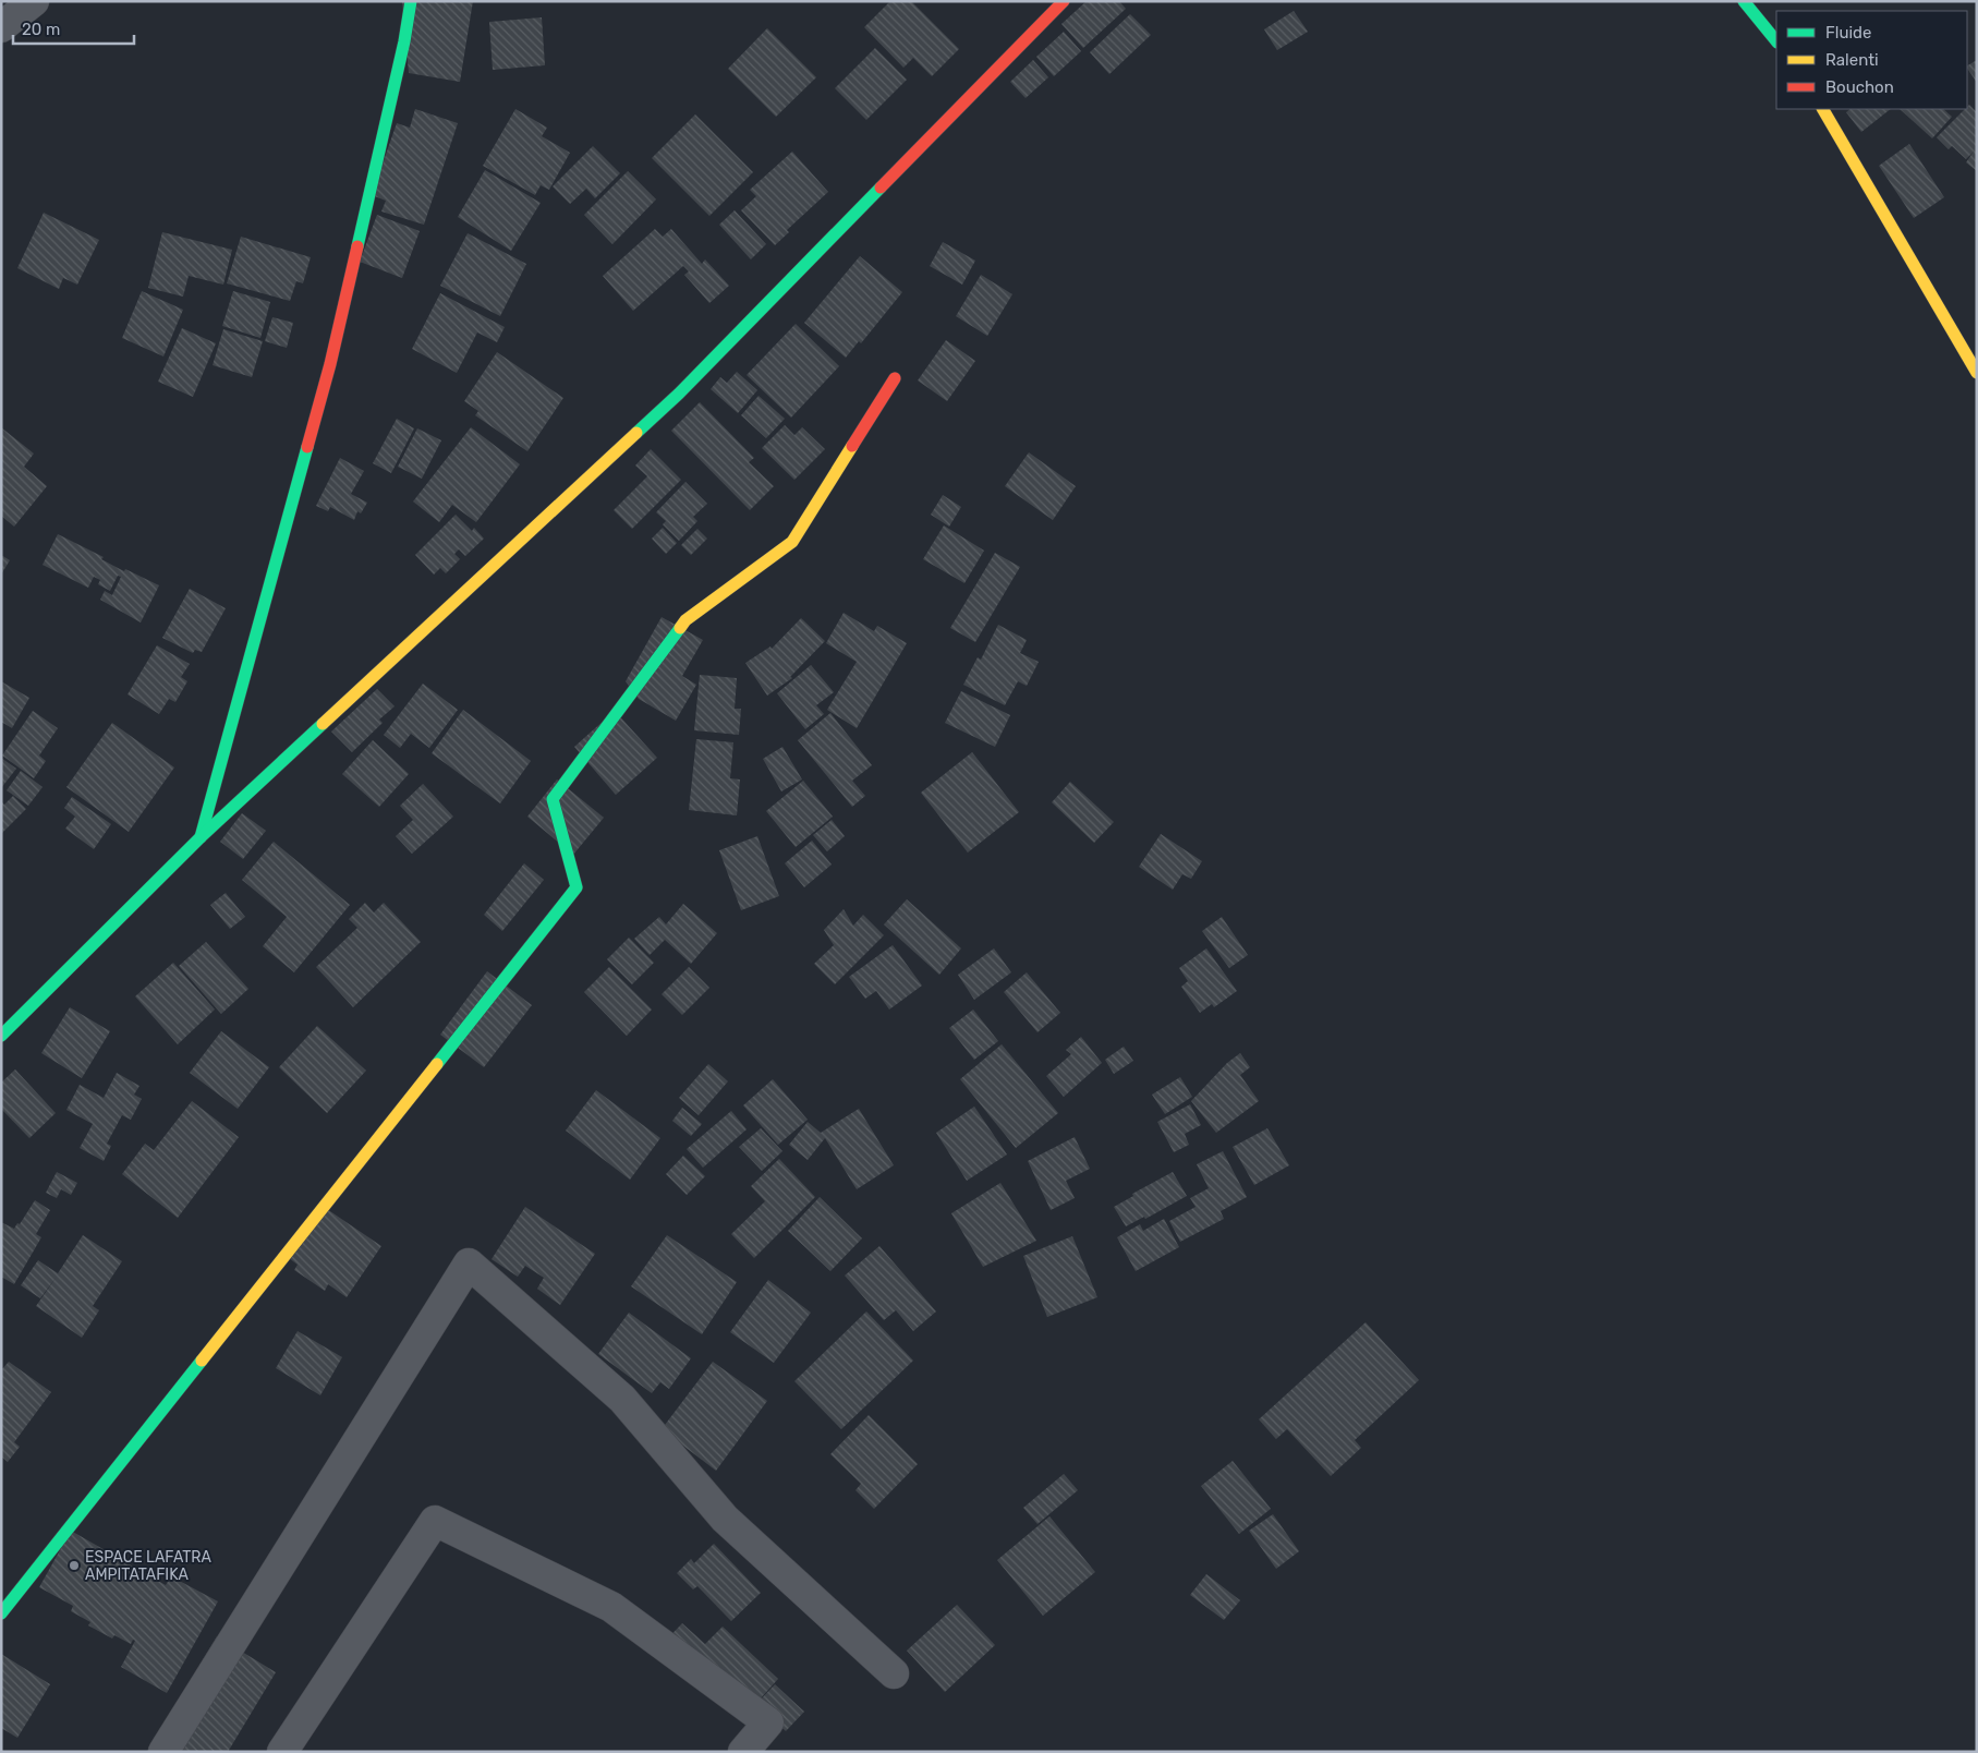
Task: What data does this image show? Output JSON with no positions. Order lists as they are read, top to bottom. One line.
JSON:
{"places":["ESPACE LAFATRA AMPITATAFIKA"],"legend":["Fluide","Ralenti","Bouchon"],"scale_bar":"20 m"}
